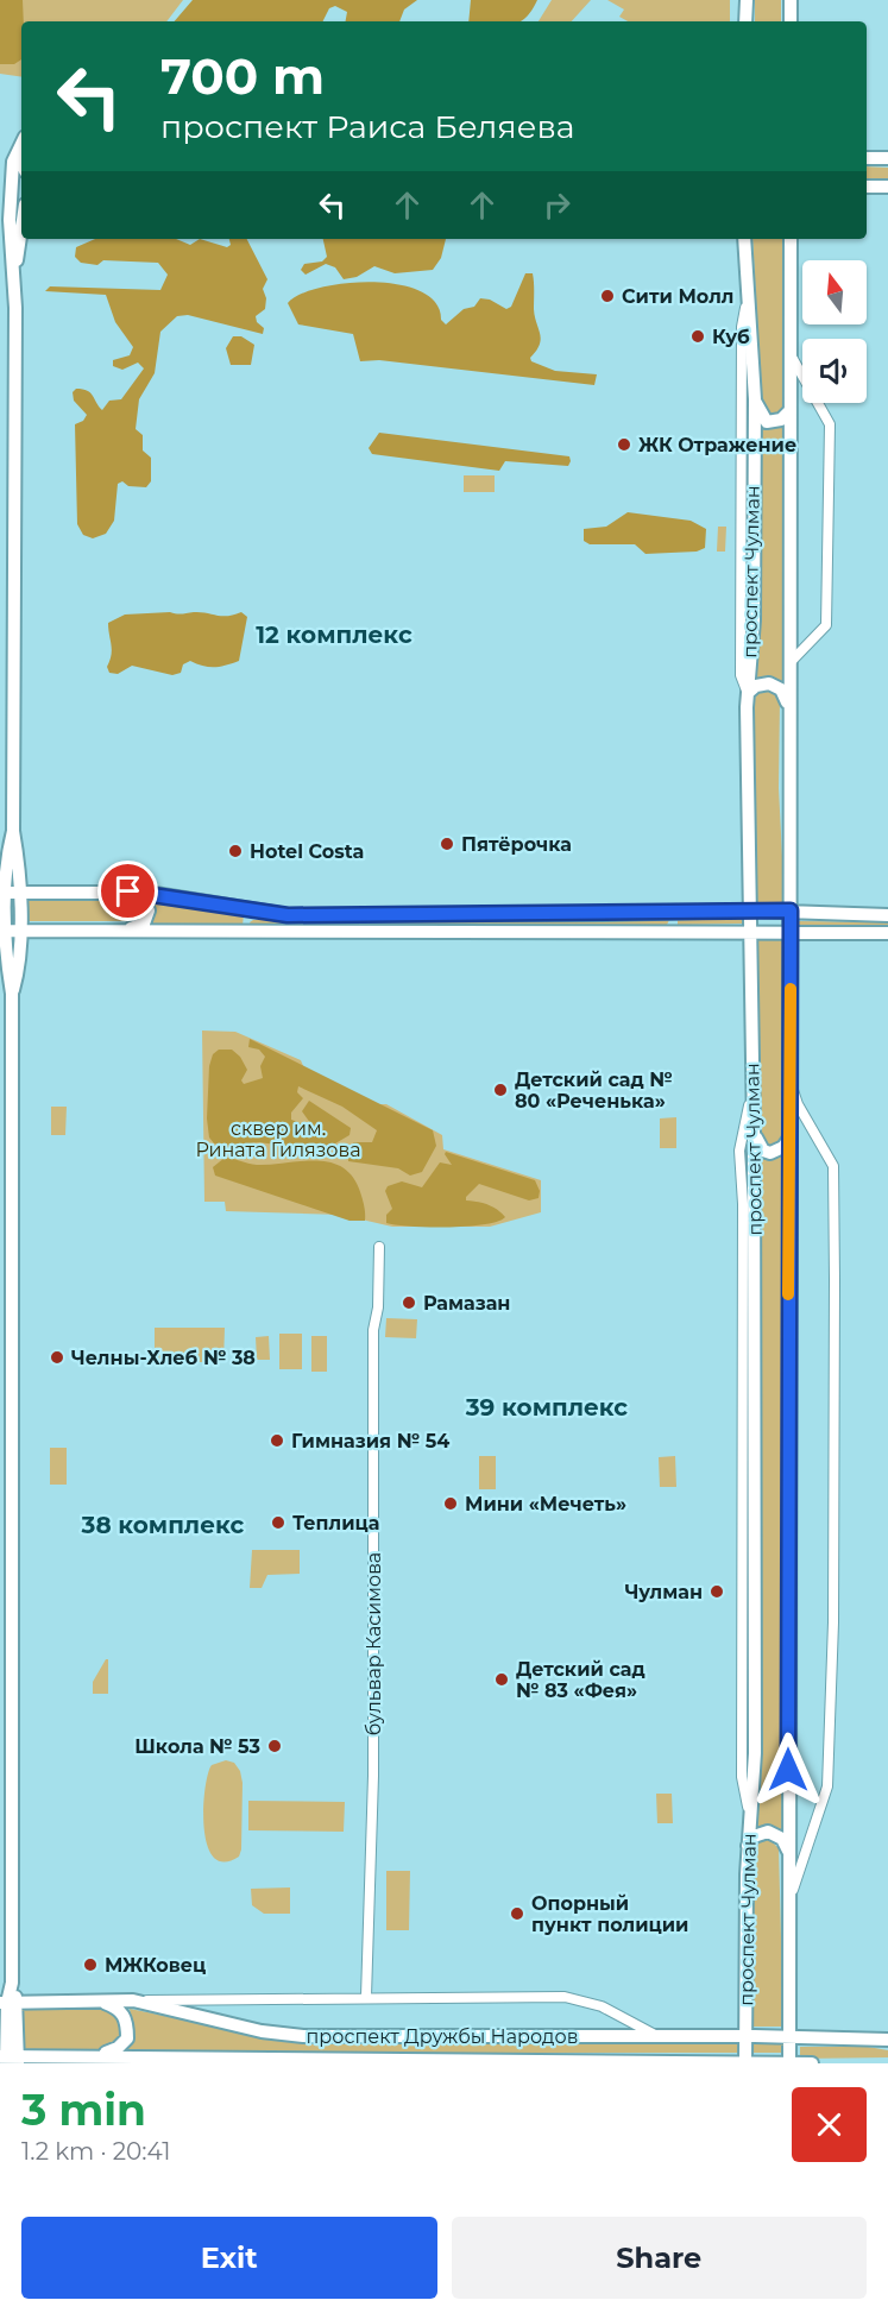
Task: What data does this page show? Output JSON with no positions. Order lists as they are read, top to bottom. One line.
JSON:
{"streets":{"street":["проспект Чулман","бульвар Касимова","проспект Дружбы Народов"]},"crossings":[["проспект Чулман","проспект Дружбы Народов"]],"districts":["12 комплекс","39 комплекс","38 комплекс"],"parks":["сквер им. Рината Гилязова"],"places":["Сити Молл","Куб","ЖК Отражение","Пятёрочка","Hotel Costa","Детский сад № 80 «Реченька»","Рамазан","Челны-Хлеб № 38","Гимназия № 54","Мини «Мечеть»","Теплица","Чулман","Детский сад № 83 «Фея»","Школа № 53","Опорный пункт полиции","МЖКовец"],"north":"top","page":{"turn":["700 m","проспект Раиса Беляева"],"heading":["3 min","1.2 km · 20:41"],"buttons":["Exit","Share"]}}
